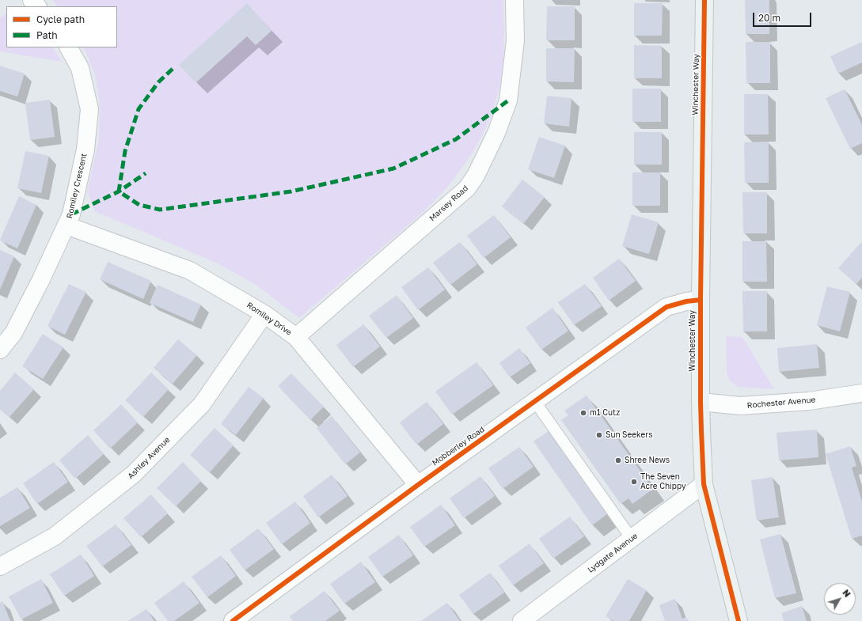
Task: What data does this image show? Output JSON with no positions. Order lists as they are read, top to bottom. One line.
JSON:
{"streets":{"street":["Winchester Way","Romiley Crescent","Marsey Road","Romiley Drive","Rochester Avenue","Mobberley Road","Ashley Avenue","Lydgate Avenue"]},"crossings":[["Winchester Way","Rochester Avenue"],["Winchester Way","Mobberley Road"],["Winchester Way","Lydgate Avenue"],["Romiley Crescent","Romiley Drive"],["Marsey Road","Romiley Drive"],["Romiley Drive","Mobberley Road"],["Romiley Drive","Ashley Avenue"]],"places":["m1 Cutz","Sun Seekers","Shree News","The Seven Acre Chippy"],"legend":["Cycle path","Path"],"scale_bar":"20 m","north":"top right"}
